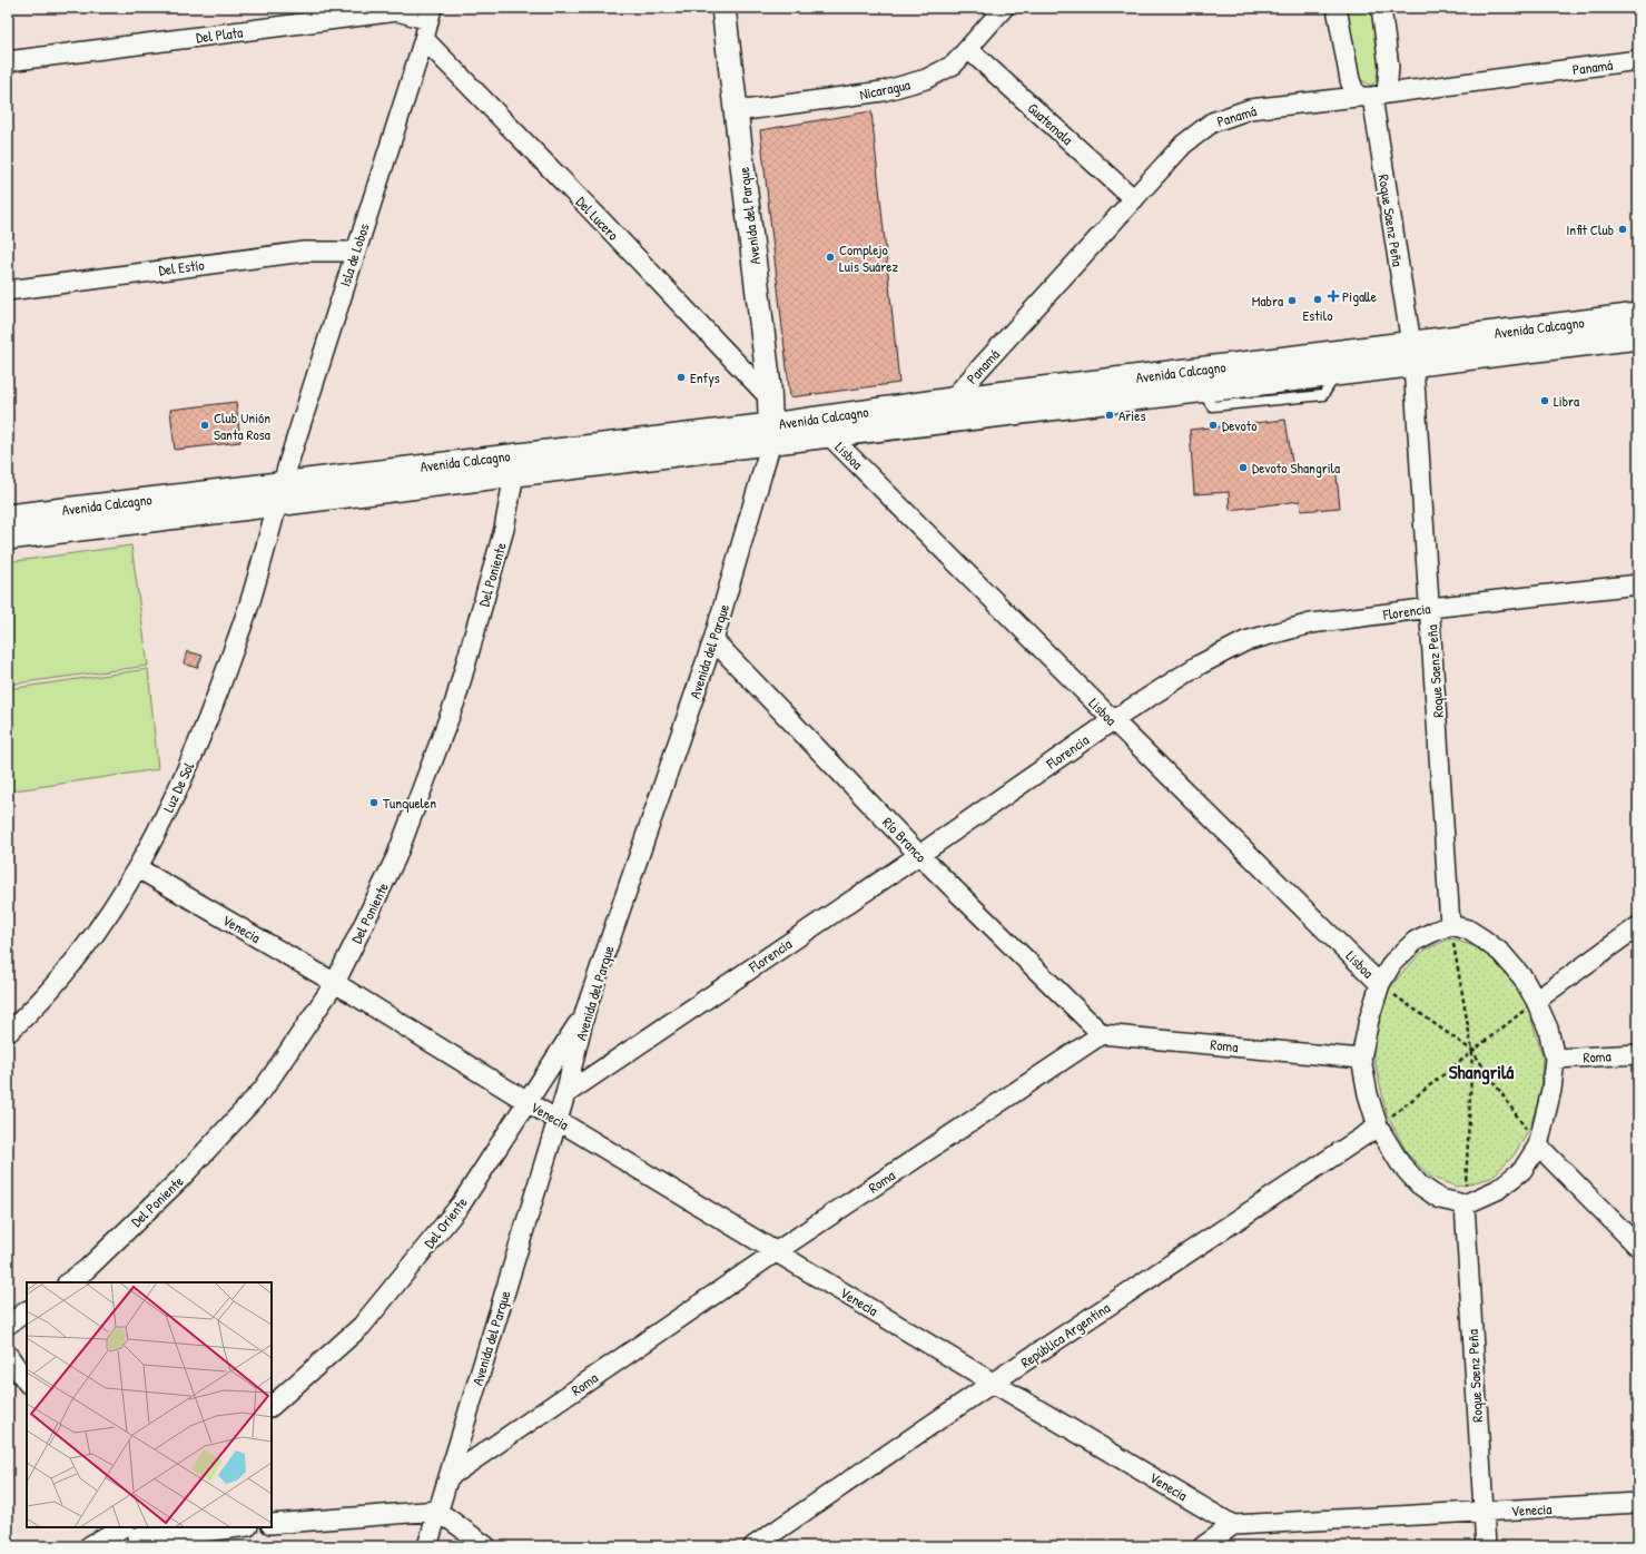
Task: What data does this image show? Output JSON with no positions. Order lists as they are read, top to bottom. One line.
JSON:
{"streets":{"street":["Del Plata","Panamá","Nicaragua","Guatemala","Avenida del Parque","Del Lucero","Roque Saenz Peña","Isla de Lobos","Del Estío","Avenida Calcagno","Lisboa","Del Poniente","Florencia","Luz De Sol","Río Branco","Venecia","Roma","Del Oriente","República Argentina"]},"crossings":[["Del Plata","Isla de Lobos"],["Panamá","Guatemala"],["Panamá","Roque Saenz Peña"],["Panamá","Avenida Calcagno"],["Nicaragua","Guatemala"],["Nicaragua","Avenida del Parque"],["Avenida del Parque","Del Lucero"],["Avenida del Parque","Avenida Calcagno"],["Avenida del Parque","Florencia"],["Avenida del Parque","Río Branco"],["Avenida del Parque","Venecia"],["Avenida del Parque","Roma"],["Avenida del Parque","Del Oriente"],["Del Lucero","Isla de Lobos"],["Roque Saenz Peña","Avenida Calcagno"],["Roque Saenz Peña","Florencia"],["Roque Saenz Peña","Venecia"],["Isla de Lobos","Del Estío"],["Isla de Lobos","Avenida Calcagno"],["Isla de Lobos","Luz De Sol"],["Avenida Calcagno","Lisboa"],["Avenida Calcagno","Del Poniente"],["Avenida Calcagno","Luz De Sol"],["Lisboa","Florencia"],["Del Poniente","Venecia"],["Florencia","Río Branco"],["Luz De Sol","Venecia"],["Río Branco","Roma"],["Venecia","Roma"],["Venecia","Del Oriente"],["Venecia","República Argentina"]],"districts":["Shangrilá"],"places":{"other":["Infit Club","Complejo Luis Suárez","Estilo","Mabra","Enfys","Libra","Aries","Club Unión Santa Rosa","Devoto","Devoto Shangrila","Tunquelen"],"health":["Pigalle"]}}
